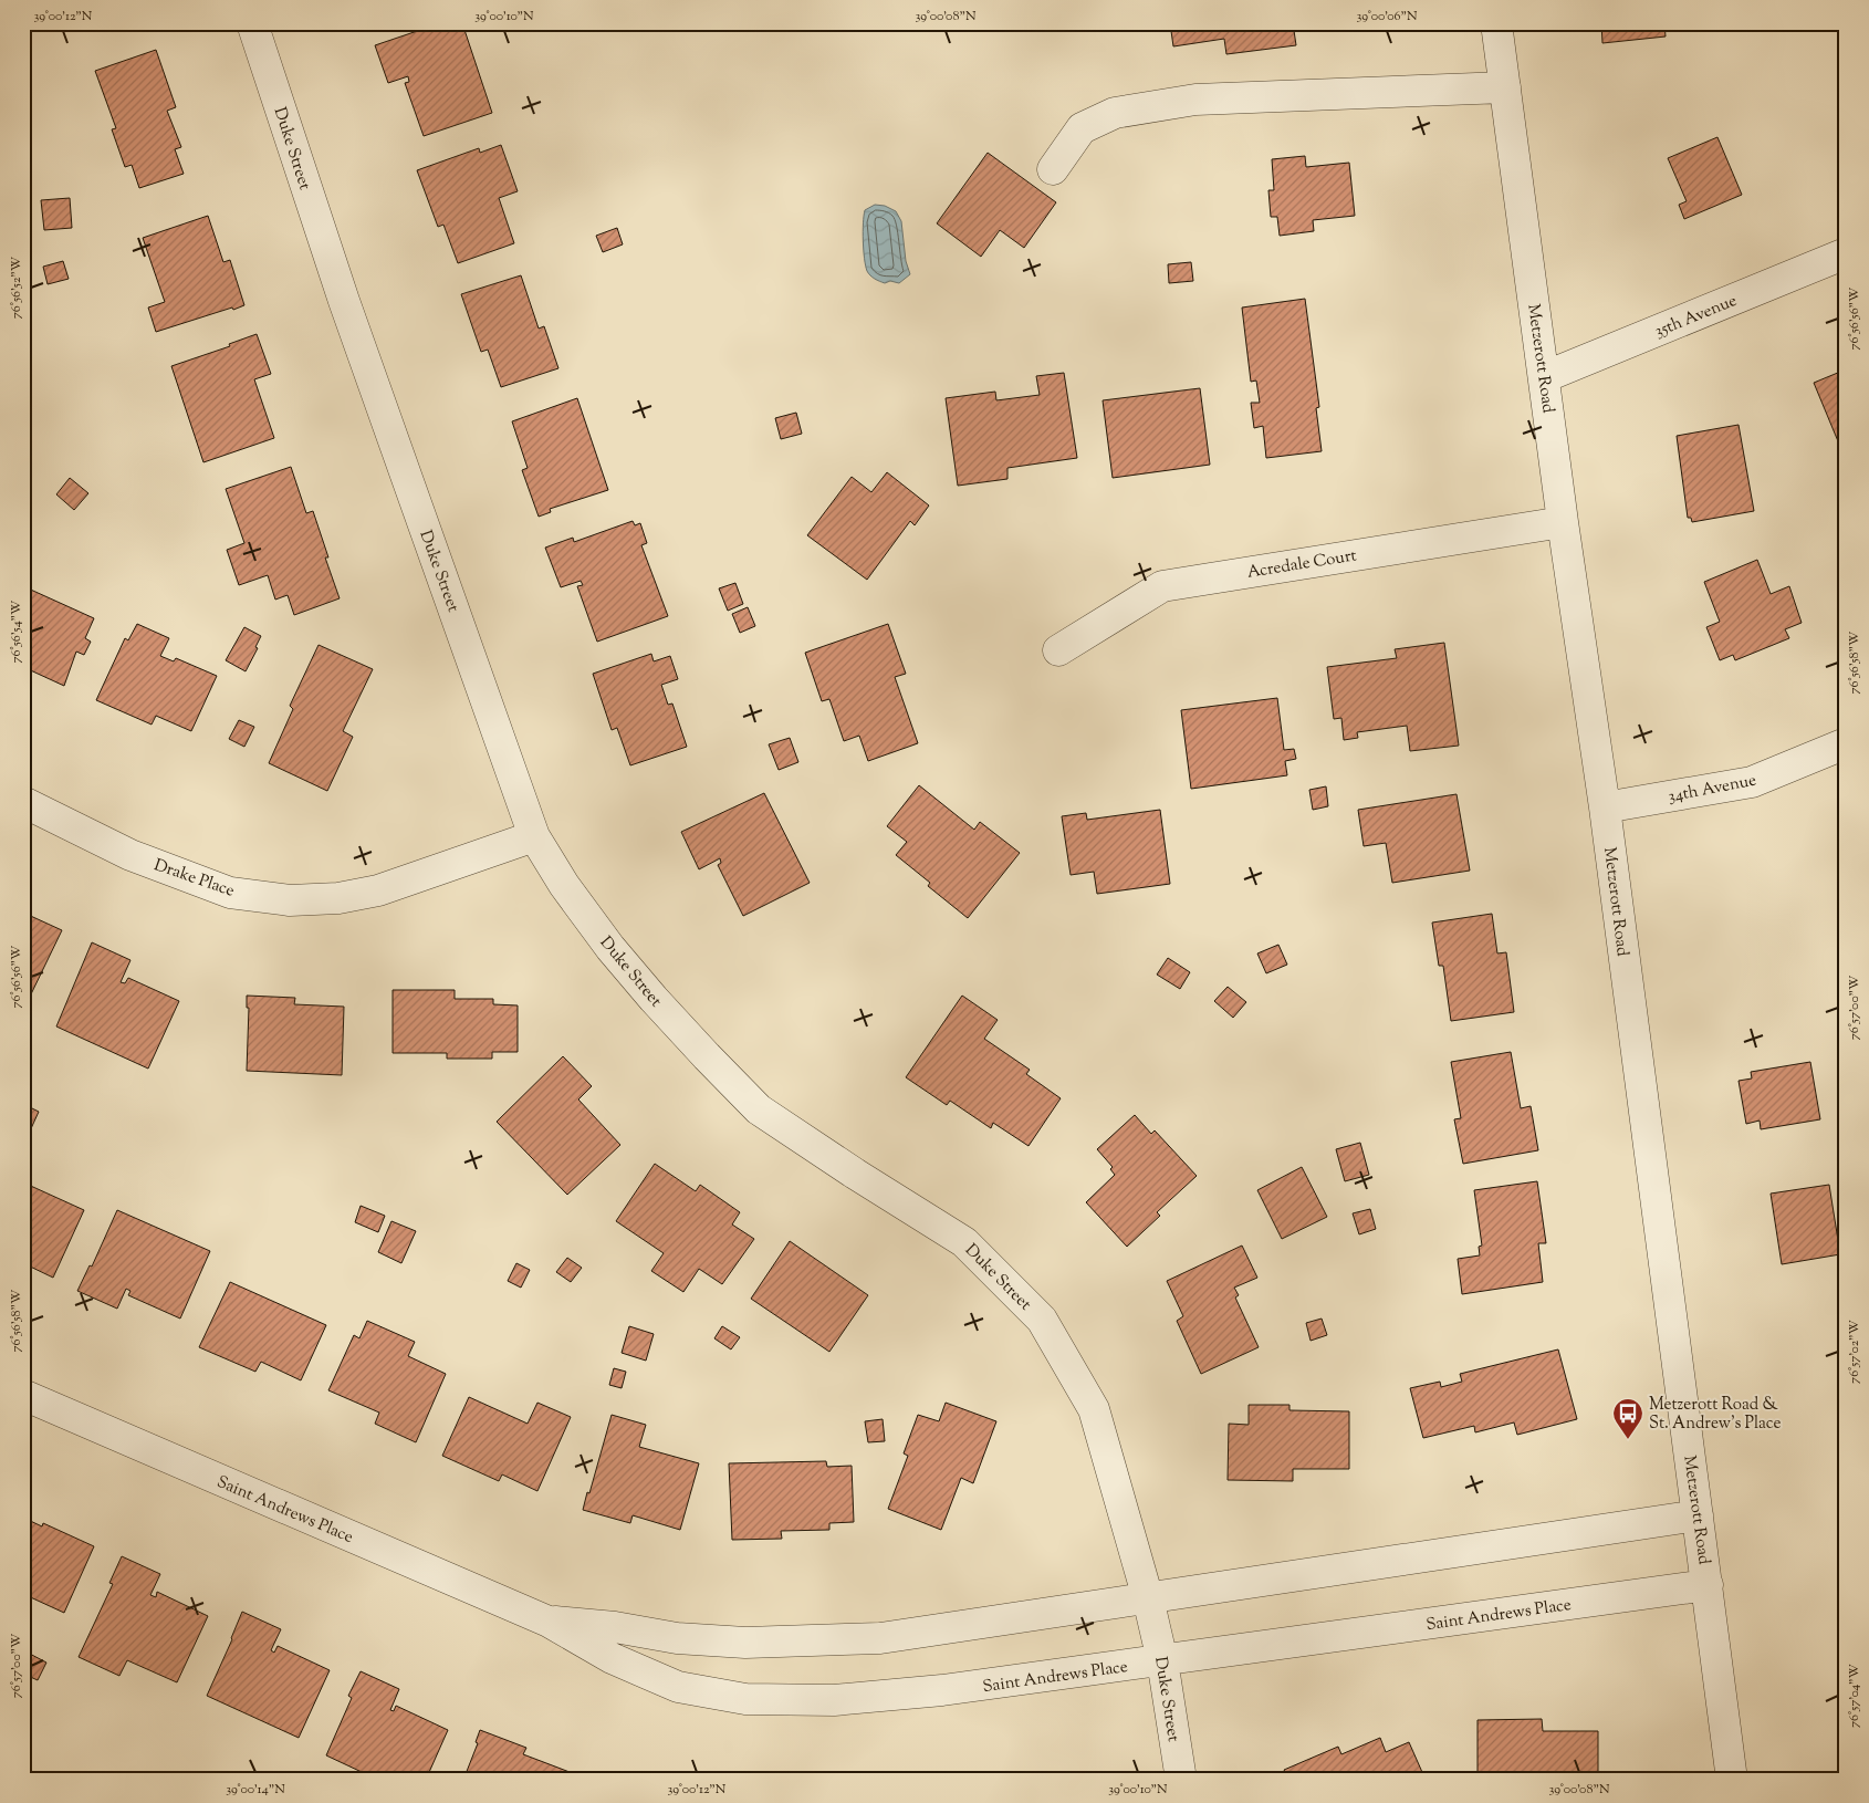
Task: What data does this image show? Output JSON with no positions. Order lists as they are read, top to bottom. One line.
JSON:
{"streets":{"street":["Duke Street","35th Avenue","Metzerott Road","Acredale Court","34th Avenue","Drake Place","Saint Andrews Place"]},"crossings":[["Duke Street","Drake Place"],["Duke Street","Saint Andrews Place"],["35th Avenue","Metzerott Road"],["Metzerott Road","Acredale Court"],["Metzerott Road","34th Avenue"],["Metzerott Road","Saint Andrews Place"]],"places":{"bus stop":["Metzerott Road & St. Andrew's Place"]},"coordinates":["39°00'12\"N","39°00'10\"N","39°00'08\"N","39°00'06\"N","76°56'52\"W","76°56'56\"W","76°56'54\"W","76°56'58\"W","76°57'00\"W","76°57'02\"W","76°57'04\"W","39°00'14\"N"]}
